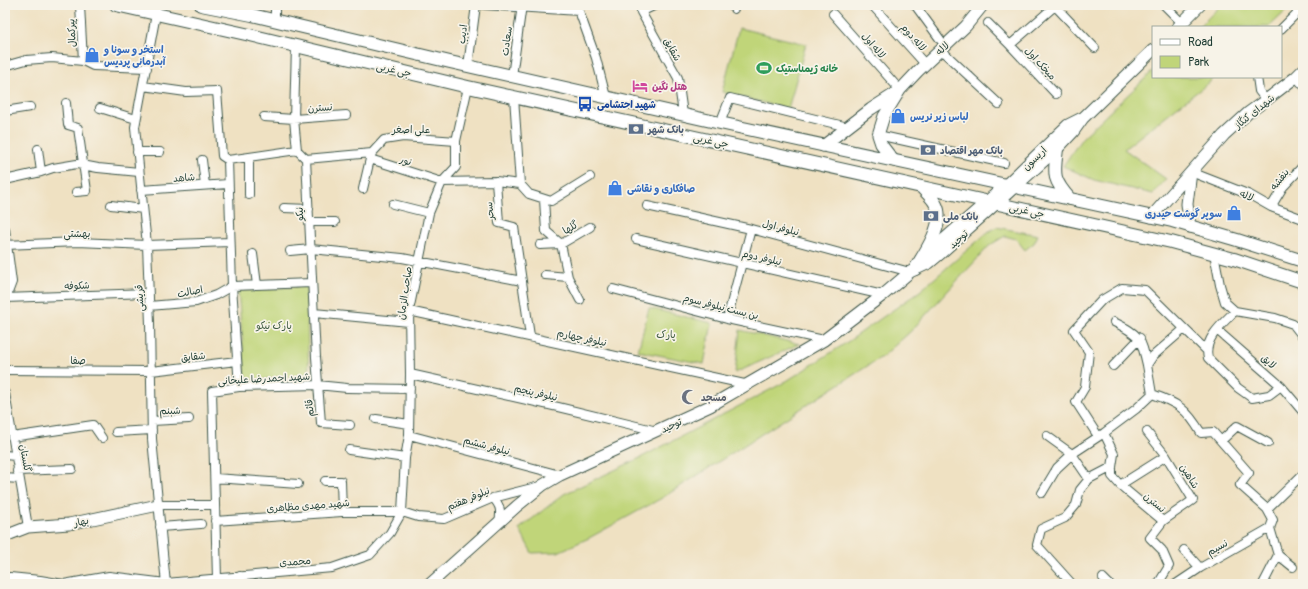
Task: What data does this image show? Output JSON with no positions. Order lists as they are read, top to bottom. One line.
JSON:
{"streets":{"main road":["لاله","جی غربی","شهدای کنگاز","اریسون","توحید","بهار"],"street":["پیرکمال","ادیب","لاله دوم","سعادت","لاله اول","شقایق","میخک اول","نسترن","علی اصغر","نور","شاهد","بنفشه","سحر","نیکو","گلها","نیلوفر اول","بهشتی","نیلوفر دوم","شکوفه","اصالت","صاحب الزمان","قریشی","بن بست نیلوفر سوم","نیلوفر چهارم","صفا","لایق","شهید احمدرضا علیخانی","نیلوفر پنجم","قائم","شبنم","نیلوفر ششم","گلستان","شاهین","نیلوفر هفتم","شهید مهدی مظاهری","نسیم","محمدی"]},"crossings":[["ادیب","جی غربی"],["لاله دوم","لاله"],["سعادت","جی غربی"],["لاله اول","لاله"],["لاله","شهدای کنگاز"],["لاله","بنفشه"],["شقایق","جی غربی"],["شقایق","قریشی"],["شقایق","صفا"],["جی غربی","شهدای کنگاز"],["جی غربی","اریسون"],["جی غربی","توحید"],["جی غربی","صاحب الزمان"],["جی غربی","قریشی"],["نسترن","شاهین"],["علی اصغر","نور"],["علی اصغر","صاحب الزمان"],["اریسون","توحید"],["نور","سحر"],["نور","صاحب الزمان"],["شاهد","قریشی"],["سحر","نیلوفر چهارم"],["نیکو","شهید احمدرضا علیخانی"],["نیکو","قائم"],["نیلوفر اول","توحید"],["بهشتی","قریشی"],["توحید","نیلوفر دوم"],["توحید","بن بست نیلوفر سوم"],["توحید","نیلوفر چهارم"],["توحید","نیلوفر پنجم"],["توحید","نیلوفر ششم"],["توحید","نیلوفر هفتم"],["شکوفه","قریشی"],["اصالت","قریشی"],["صاحب الزمان","نیلوفر چهارم"],["صاحب الزمان","شهید احمدرضا علیخانی"],["صاحب الزمان","نیلوفر پنجم"],["صاحب الزمان","نیلوفر ششم"],["صاحب الزمان","نیلوفر هفتم"],["صاحب الزمان","شهید مهدی مظاهری"],["صاحب الزمان","محمدی"],["قریشی","صفا"],["قریشی","شبنم"],["قریشی","بهار"],["قریشی","محمدی"],["شهید احمدرضا علیخانی","قائم"],["شهید احمدرضا علیخانی","شهید مهدی مظاهری"],["شهید احمدرضا علیخانی","محمدی"],["گلستان","بهار"],["نیلوفر هفتم","شهید مهدی مظاهری"],["نیلوفر هفتم","محمدی"],["شهید مهدی مظاهری","محمدی"]],"parks":["پارک نیکو","پارک"],"places":{"shop":["استخر و سونا و آبدرمانی پردیس","لباس زیر نریس","صافکاری و نقاشی","سوپر گوشت حیدری"],"sports":["خانه ژیمناستیک"],"hotel":["هتل نگین"],"bus stop":["شهید احتشامی"],"bank":["بانک شهر","بانک مهر اقتصاد","بانک ملی"],"mosque":["مسجد"]},"legend":["Road","Park"]}
